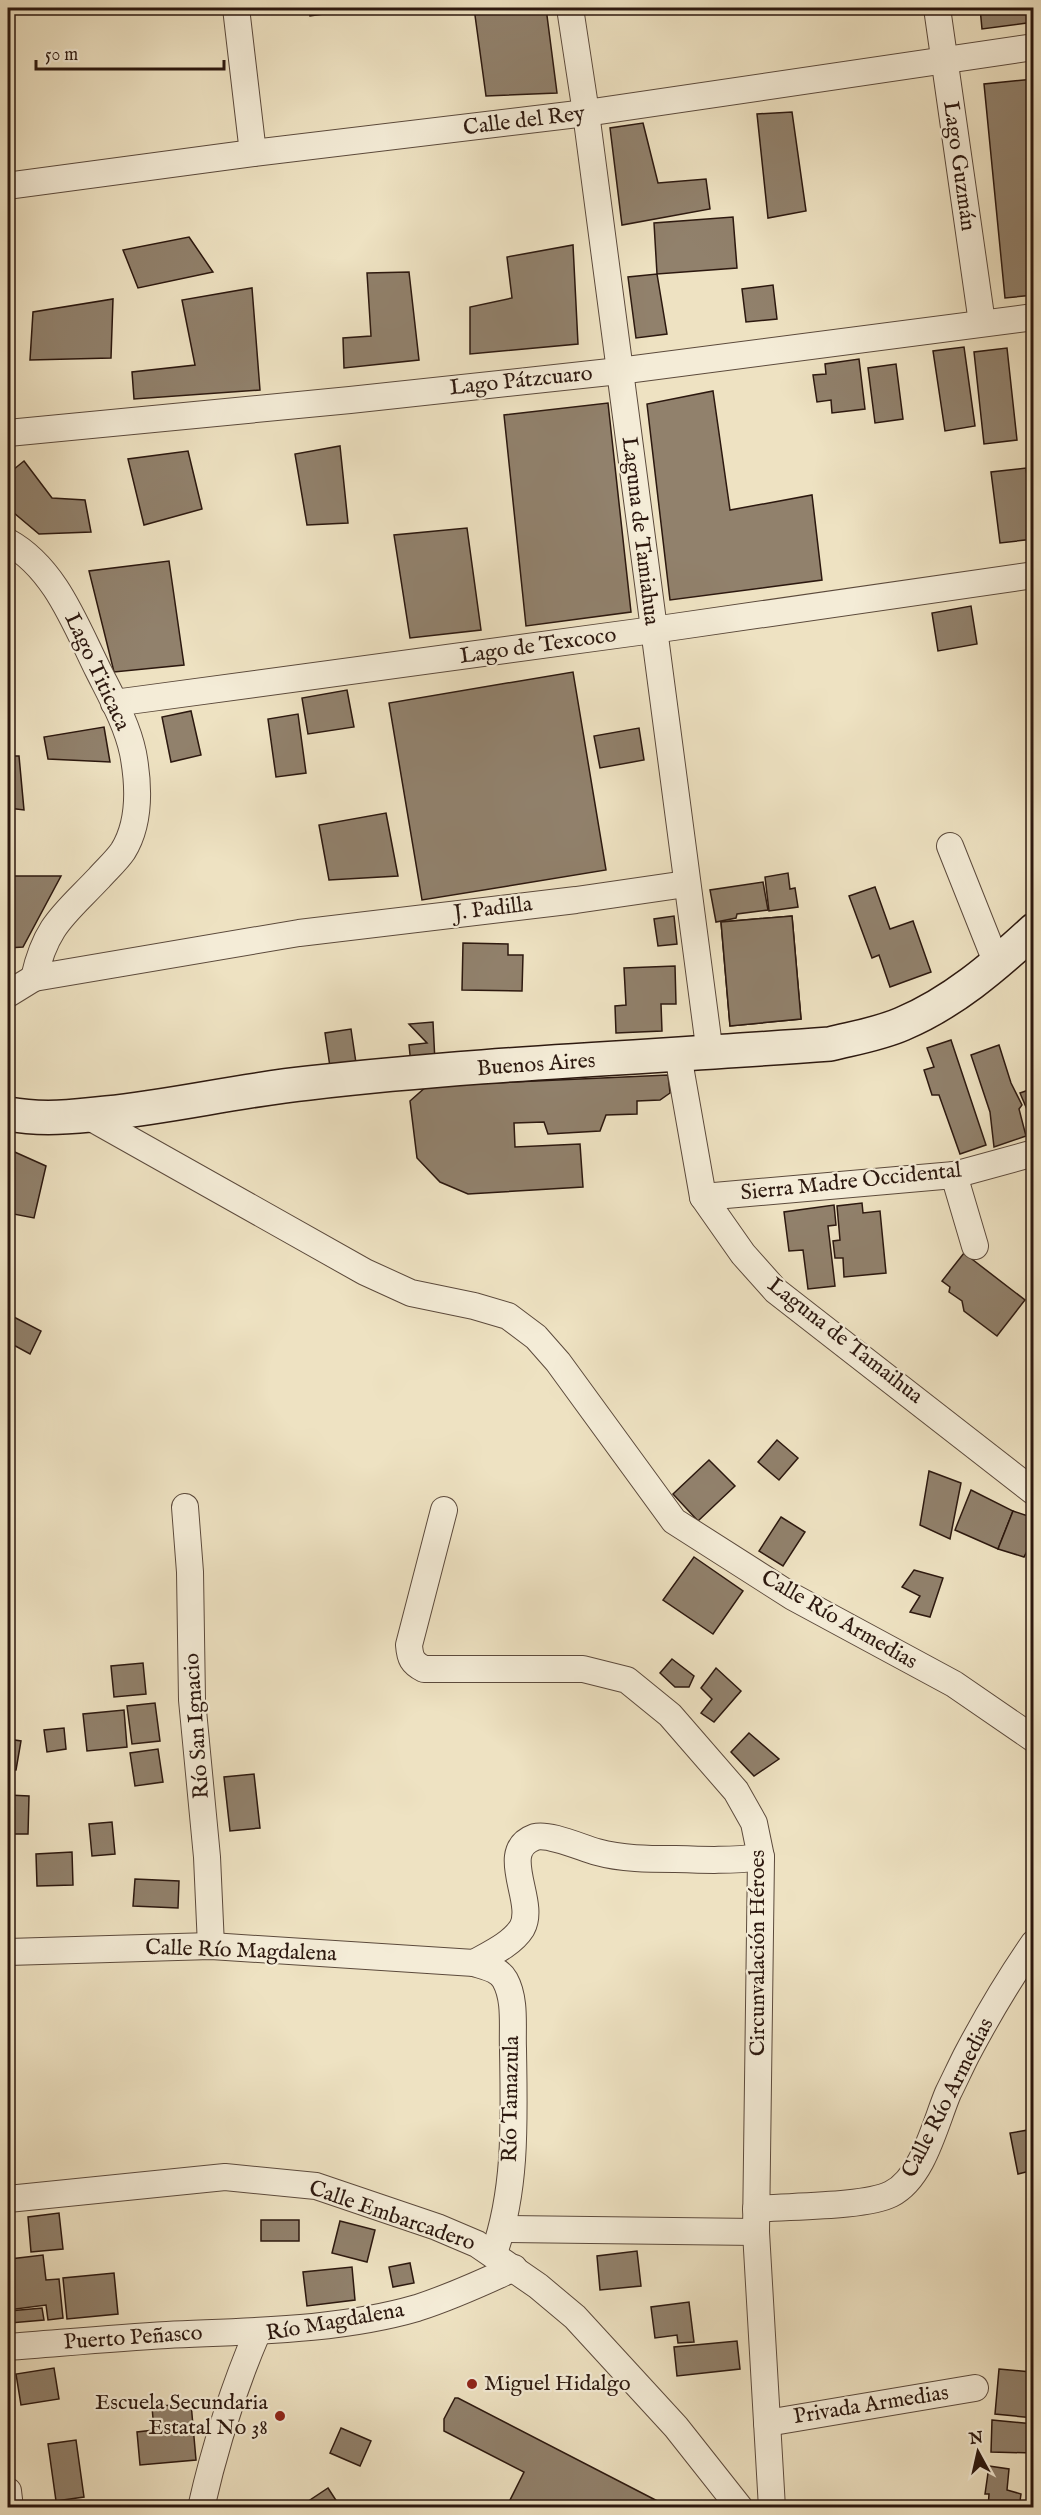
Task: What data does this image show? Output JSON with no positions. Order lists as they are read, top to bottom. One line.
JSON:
{"streets":{"street":["Calle del Rey","Lago Guzmán","Lago Pátzcuaro","Laguna de Tamiahua","Lago de Texcoco","Lago Titicaca","J. Padilla","Buenos Aires","Sierra Madre Occidental","Laguna de Tamaihua","Calle Río Armedias","Río San Ignacio","Calle Río Magdalena","Circunvalación Héroes","Río Tamazula","Calle Embarcadero","Río Magdalena","Puerto Peñasco","Privada Armedias"]},"crossings":[["Calle del Rey","Lago Guzmán"],["Calle del Rey","Laguna de Tamiahua"],["Lago Guzmán","Lago Pátzcuaro"],["Lago Pátzcuaro","Laguna de Tamiahua"],["Laguna de Tamiahua","Lago de Texcoco"],["Laguna de Tamiahua","J. Padilla"],["Laguna de Tamiahua","Buenos Aires"],["Lago de Texcoco","Lago Titicaca"],["Lago Titicaca","J. Padilla"],["Buenos Aires","Laguna de Tamaihua"],["Buenos Aires","Calle Río Armedias"],["Sierra Madre Occidental","Laguna de Tamaihua"],["Calle Río Armedias","Circunvalación Héroes"],["Calle Río Armedias","Río Tamazula"],["Río San Ignacio","Calle Río Magdalena"],["Calle Río Magdalena","Río Tamazula"],["Circunvalación Héroes","Privada Armedias"],["Río Tamazula","Calle Embarcadero"],["Calle Embarcadero","Río Magdalena"],["Río Magdalena","Puerto Peñasco"]],"places":["Miguel Hidalgo","Escuela Secundaria Estatal No 38"],"scale_bar":"50 m","north":"top"}
